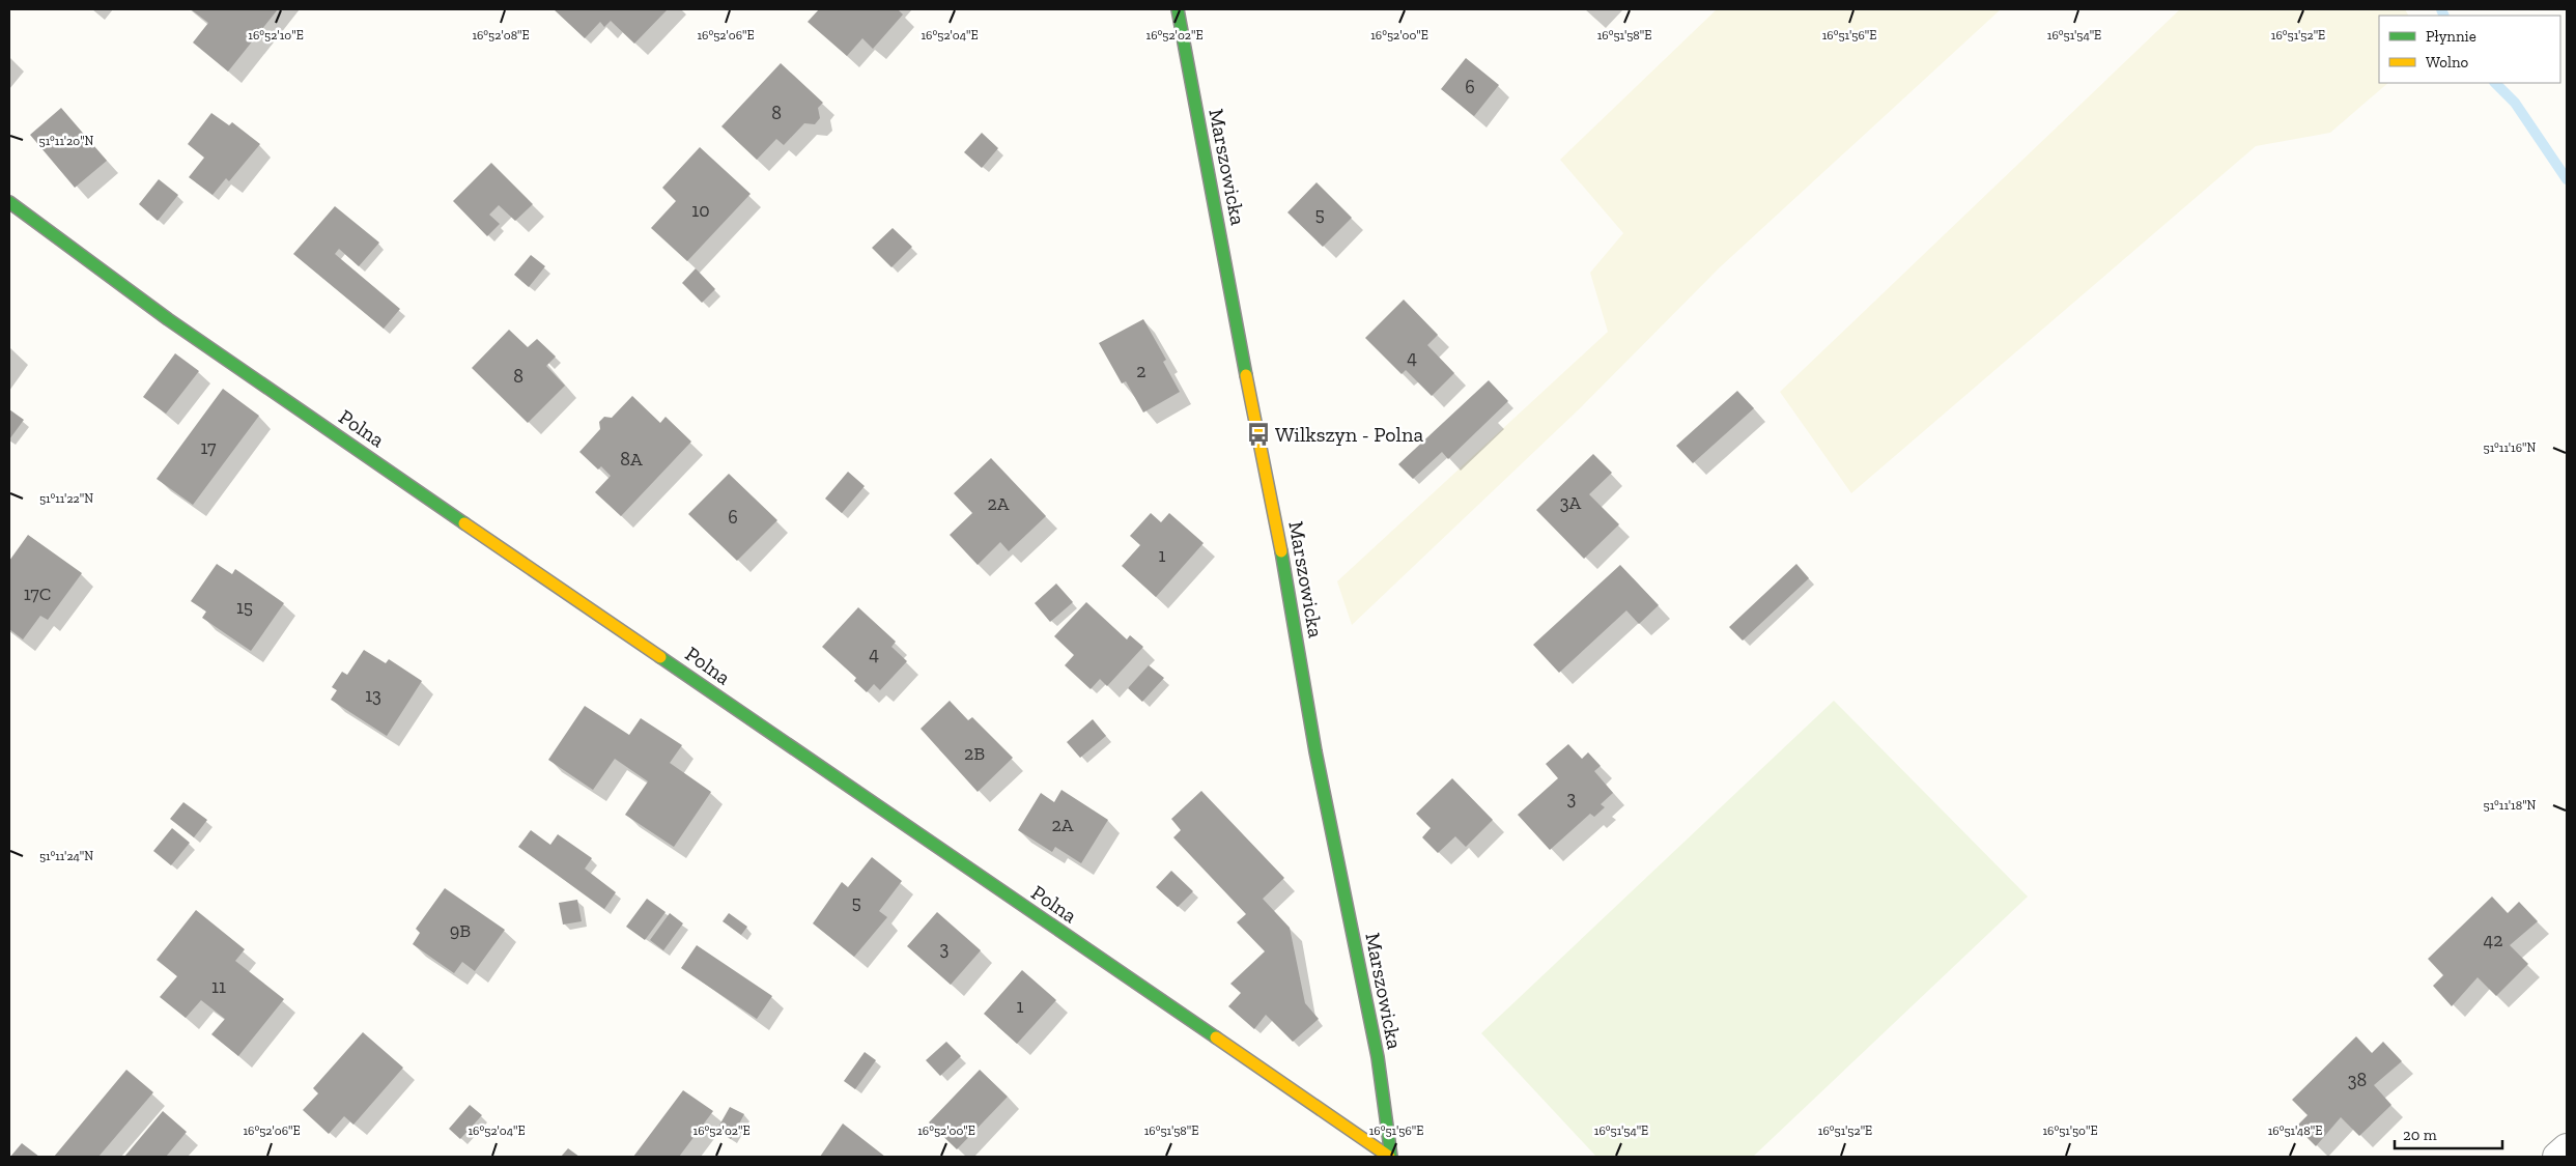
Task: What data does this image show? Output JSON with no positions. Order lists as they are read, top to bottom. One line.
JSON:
{"streets":{"street":["Marszowicka","Polna"]},"crossings":[["Marszowicka","Polna"]],"places":{"bus stop":["Wilkszyn - Polna"]},"house_numbers":["6","8","10","5","4","2","8","17","8A","3A","2A","6","1","17C","15","4","13","2B","3","2A","5","9B","42","3","11","1","38"],"legend":["Płynnie","Wolno"],"scale_bar":"20 m","coordinates":["16°52'00\"E","16°52'10\"E","16°52'08\"E","16°52'06\"E","16°52'04\"E","16°52'02\"E","16°51'58\"E","16°51'56\"E","16°51'54\"E","16°51'52\"E","51°11'20\"N","51°11'16\"N","51°11'22\"N","51°11'18\"N","51°11'24\"N","16°51'50\"E","16°51'48\"E"]}
